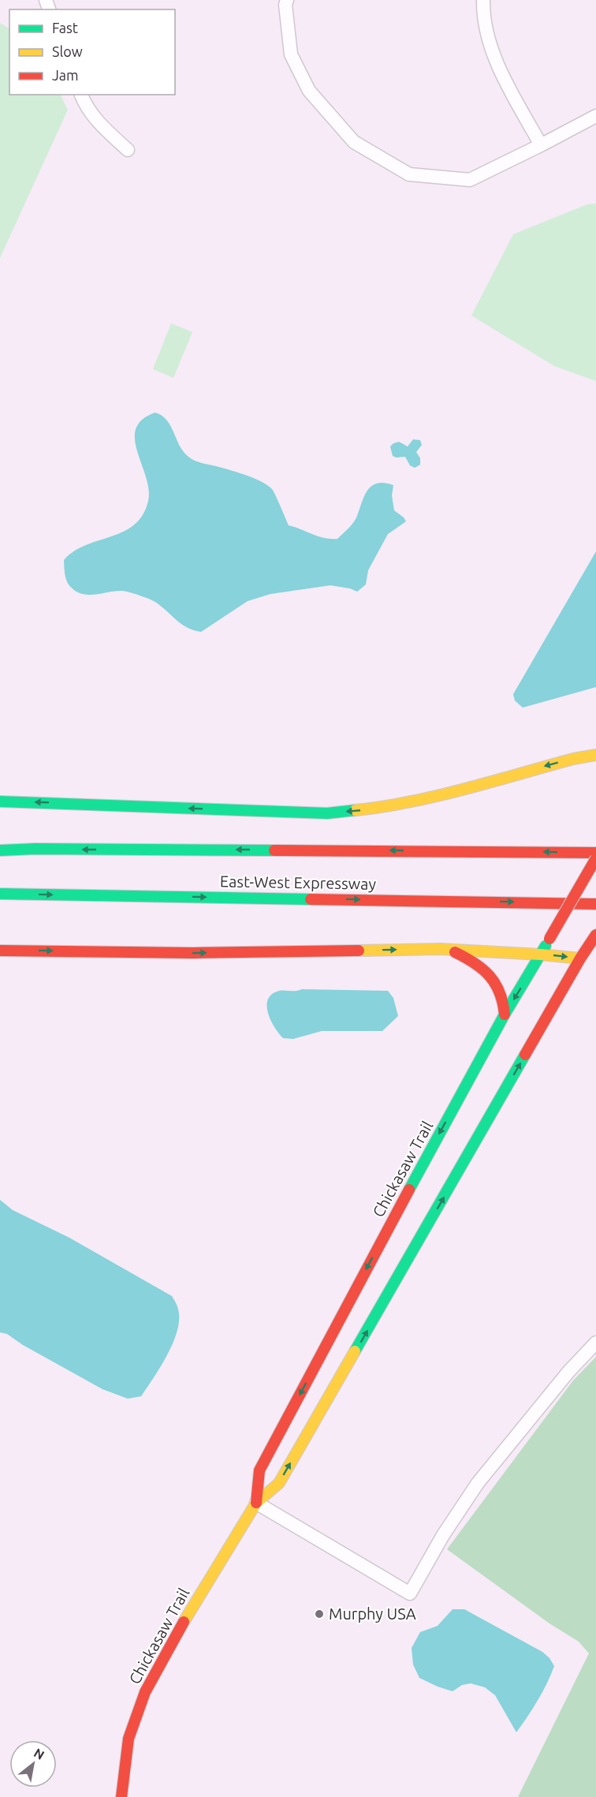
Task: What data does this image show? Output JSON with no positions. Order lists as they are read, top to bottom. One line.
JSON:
{"streets":{"main road":["East-West Expressway","Chickasaw Trail"]},"places":["Murphy USA"],"legend":["Fast","Slow","Jam"],"north":"top right"}
